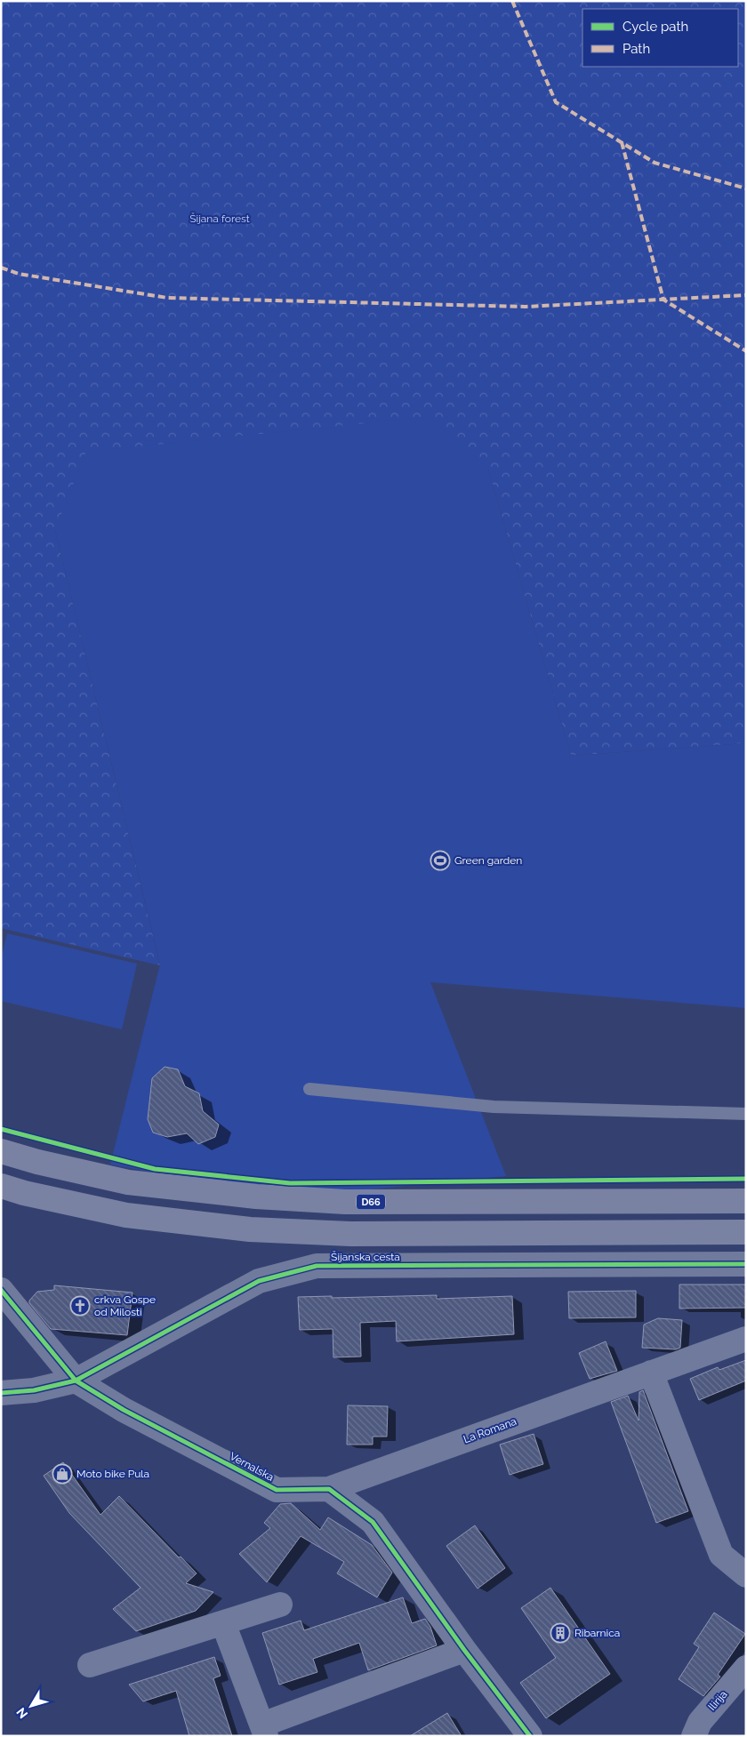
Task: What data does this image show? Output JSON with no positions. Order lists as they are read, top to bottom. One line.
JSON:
{"streets":{"main road":["D66"],"street":["Šijanska cesta","La Romana","Vernalska","Ilirija"]},"crossings":[["Šijanska cesta","Vernalska"],["La Romana","Vernalska"]],"parks":["Šijana forest"],"places":{"sports":["Green garden"],"church":["crkva Gospe od Milosti"],"shop":["Moto bike Pula"],"building":["Ribarnica"]},"legend":["Cycle path","Path"],"north":"bottom left"}
